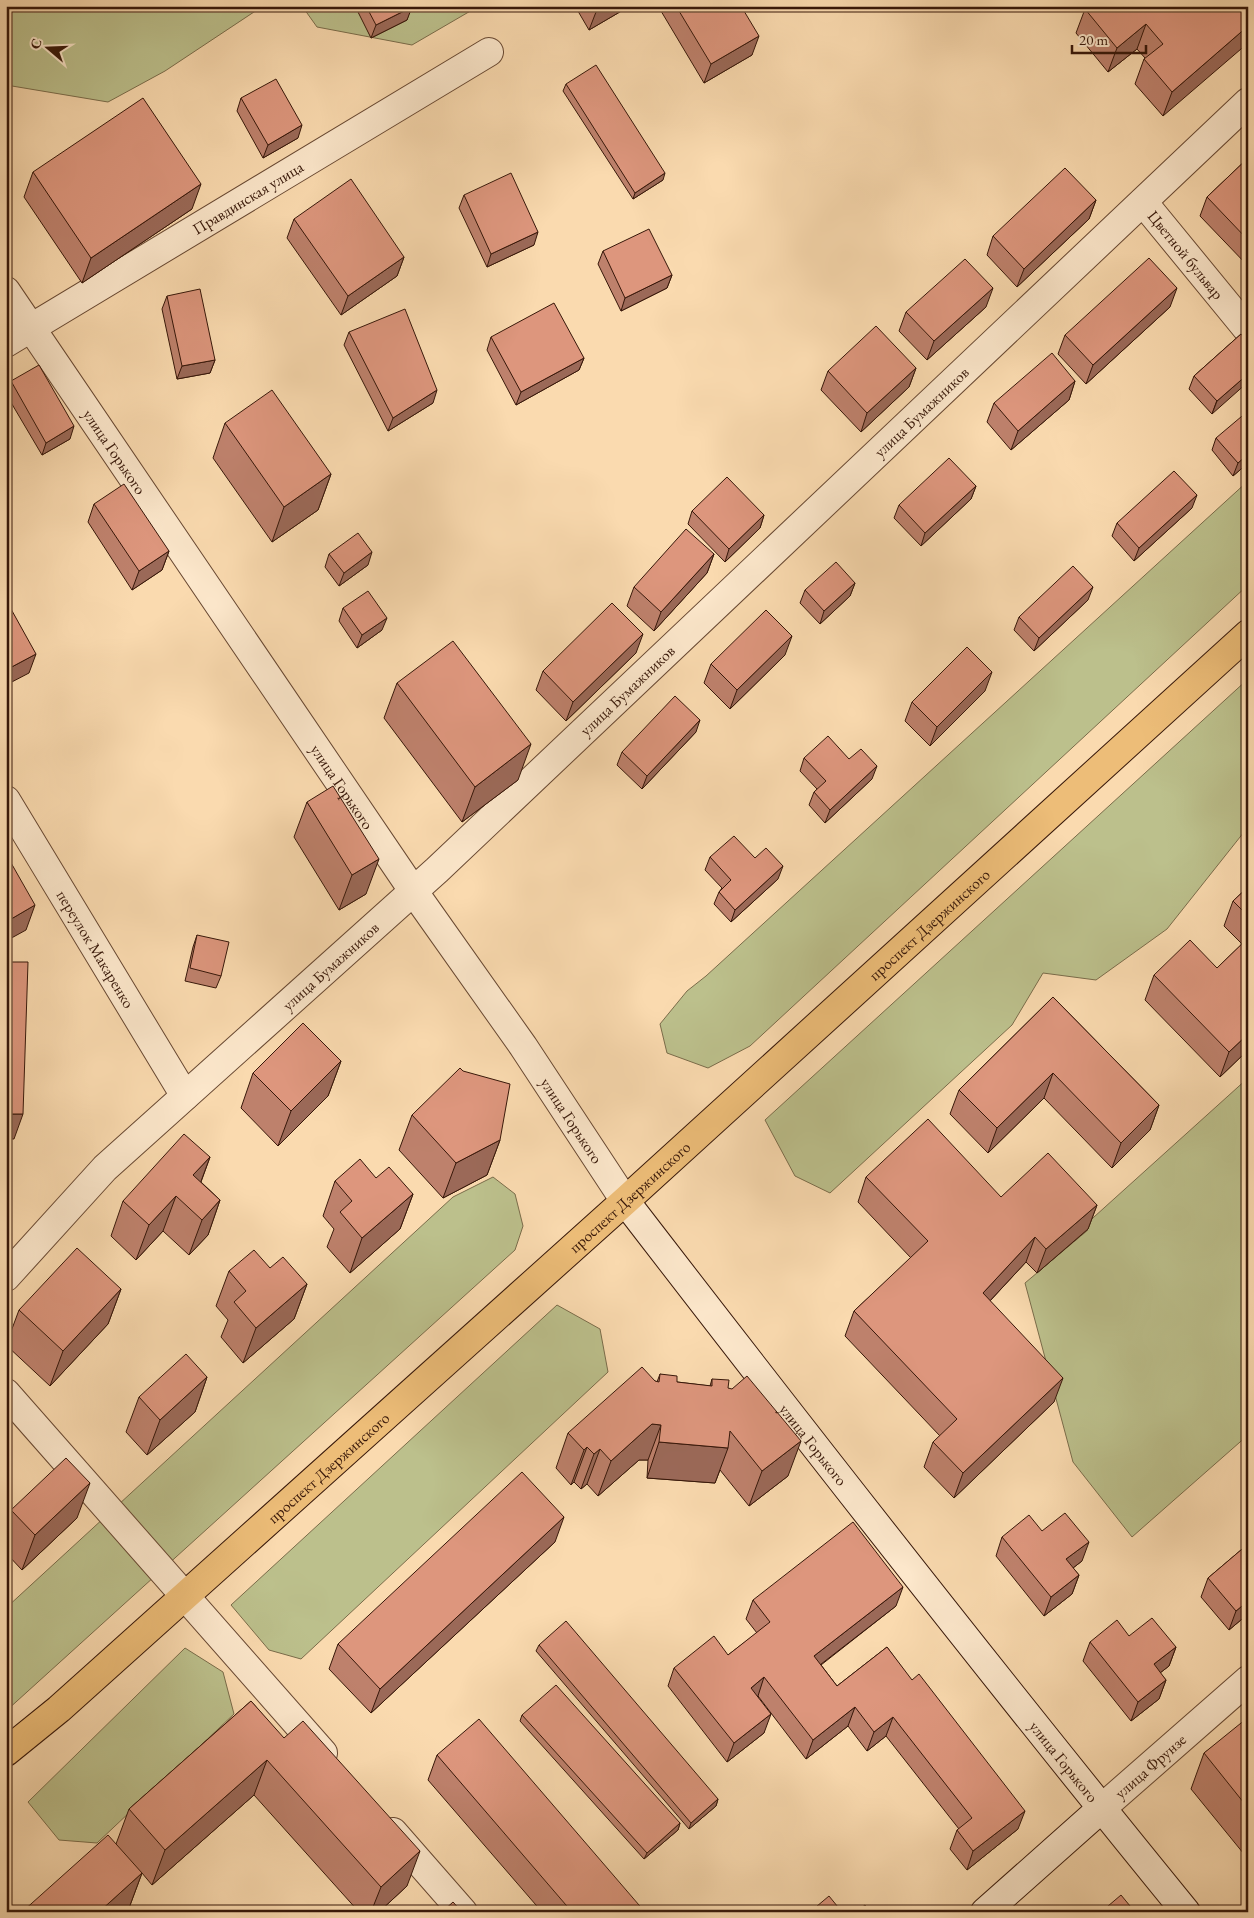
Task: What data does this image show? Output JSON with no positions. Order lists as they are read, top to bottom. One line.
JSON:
{"streets":{"main road":["проспект Дзержинского"],"street":["Правдинская улица","Цветной бульвар","улица Бумажников","улица Горького","переулок Макаренко","улица Фрунзе"]},"crossings":[["Правдинская улица","улица Горького"],["Цветной бульвар","улица Бумажников"],["улица Бумажников","улица Горького"],["улица Бумажников","переулок Макаренко"],["улица Горького","проспект Дзержинского"],["улица Горького","улица Фрунзе"]],"scale_bar":"20 m","north":"left"}
